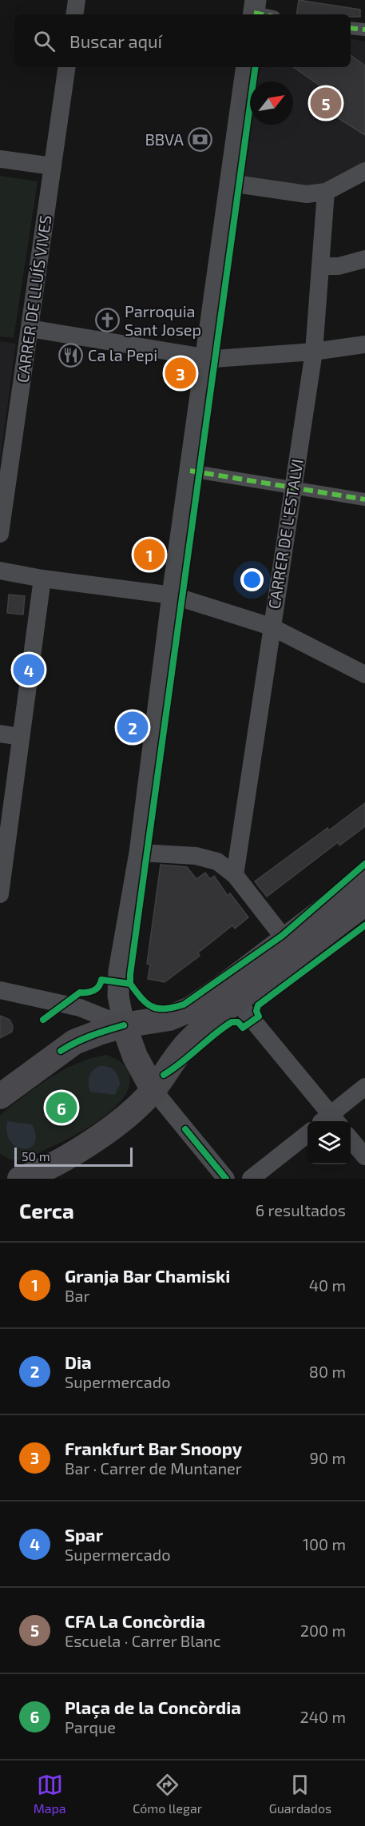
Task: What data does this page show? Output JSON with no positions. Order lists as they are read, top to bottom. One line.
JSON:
{"streets":{"street":["CARRER DE LLUÍS VIVES","CARRER DE L'ESTALVI"]},"places":{"bank":["BBVA"],"church":["Parroquia Sant Josep"],"restaurant":["Ca la Pepi"]},"scale_bar":"50 m","north":"top right","page":{"search":"Buscar aquí","pins":["5","3","1","4","2","6"],"scale":"50 m","heading":["Cerca","6 resultados"],"list":[{"mark":"1","name":"Granja Bar Chamiski","note":"Bar","value":"40 m"},{"mark":"2","name":"Dia","note":"Supermercado","value":"80 m"},{"mark":"3","name":"Frankfurt Bar Snoopy","note":"Bar · Carrer de Muntaner","value":"90 m"},{"mark":"4","name":"Spar","note":"Supermercado","value":"100 m"},{"mark":"5","name":"CFA La Concòrdia","note":"Escuela · Carrer Blanc","value":"200 m"},{"mark":"6","name":"Plaça de la Concòrdia","note":"Parque","value":"240 m"}],"nav":["Mapa","Cómo llegar","Guardados"]}}
